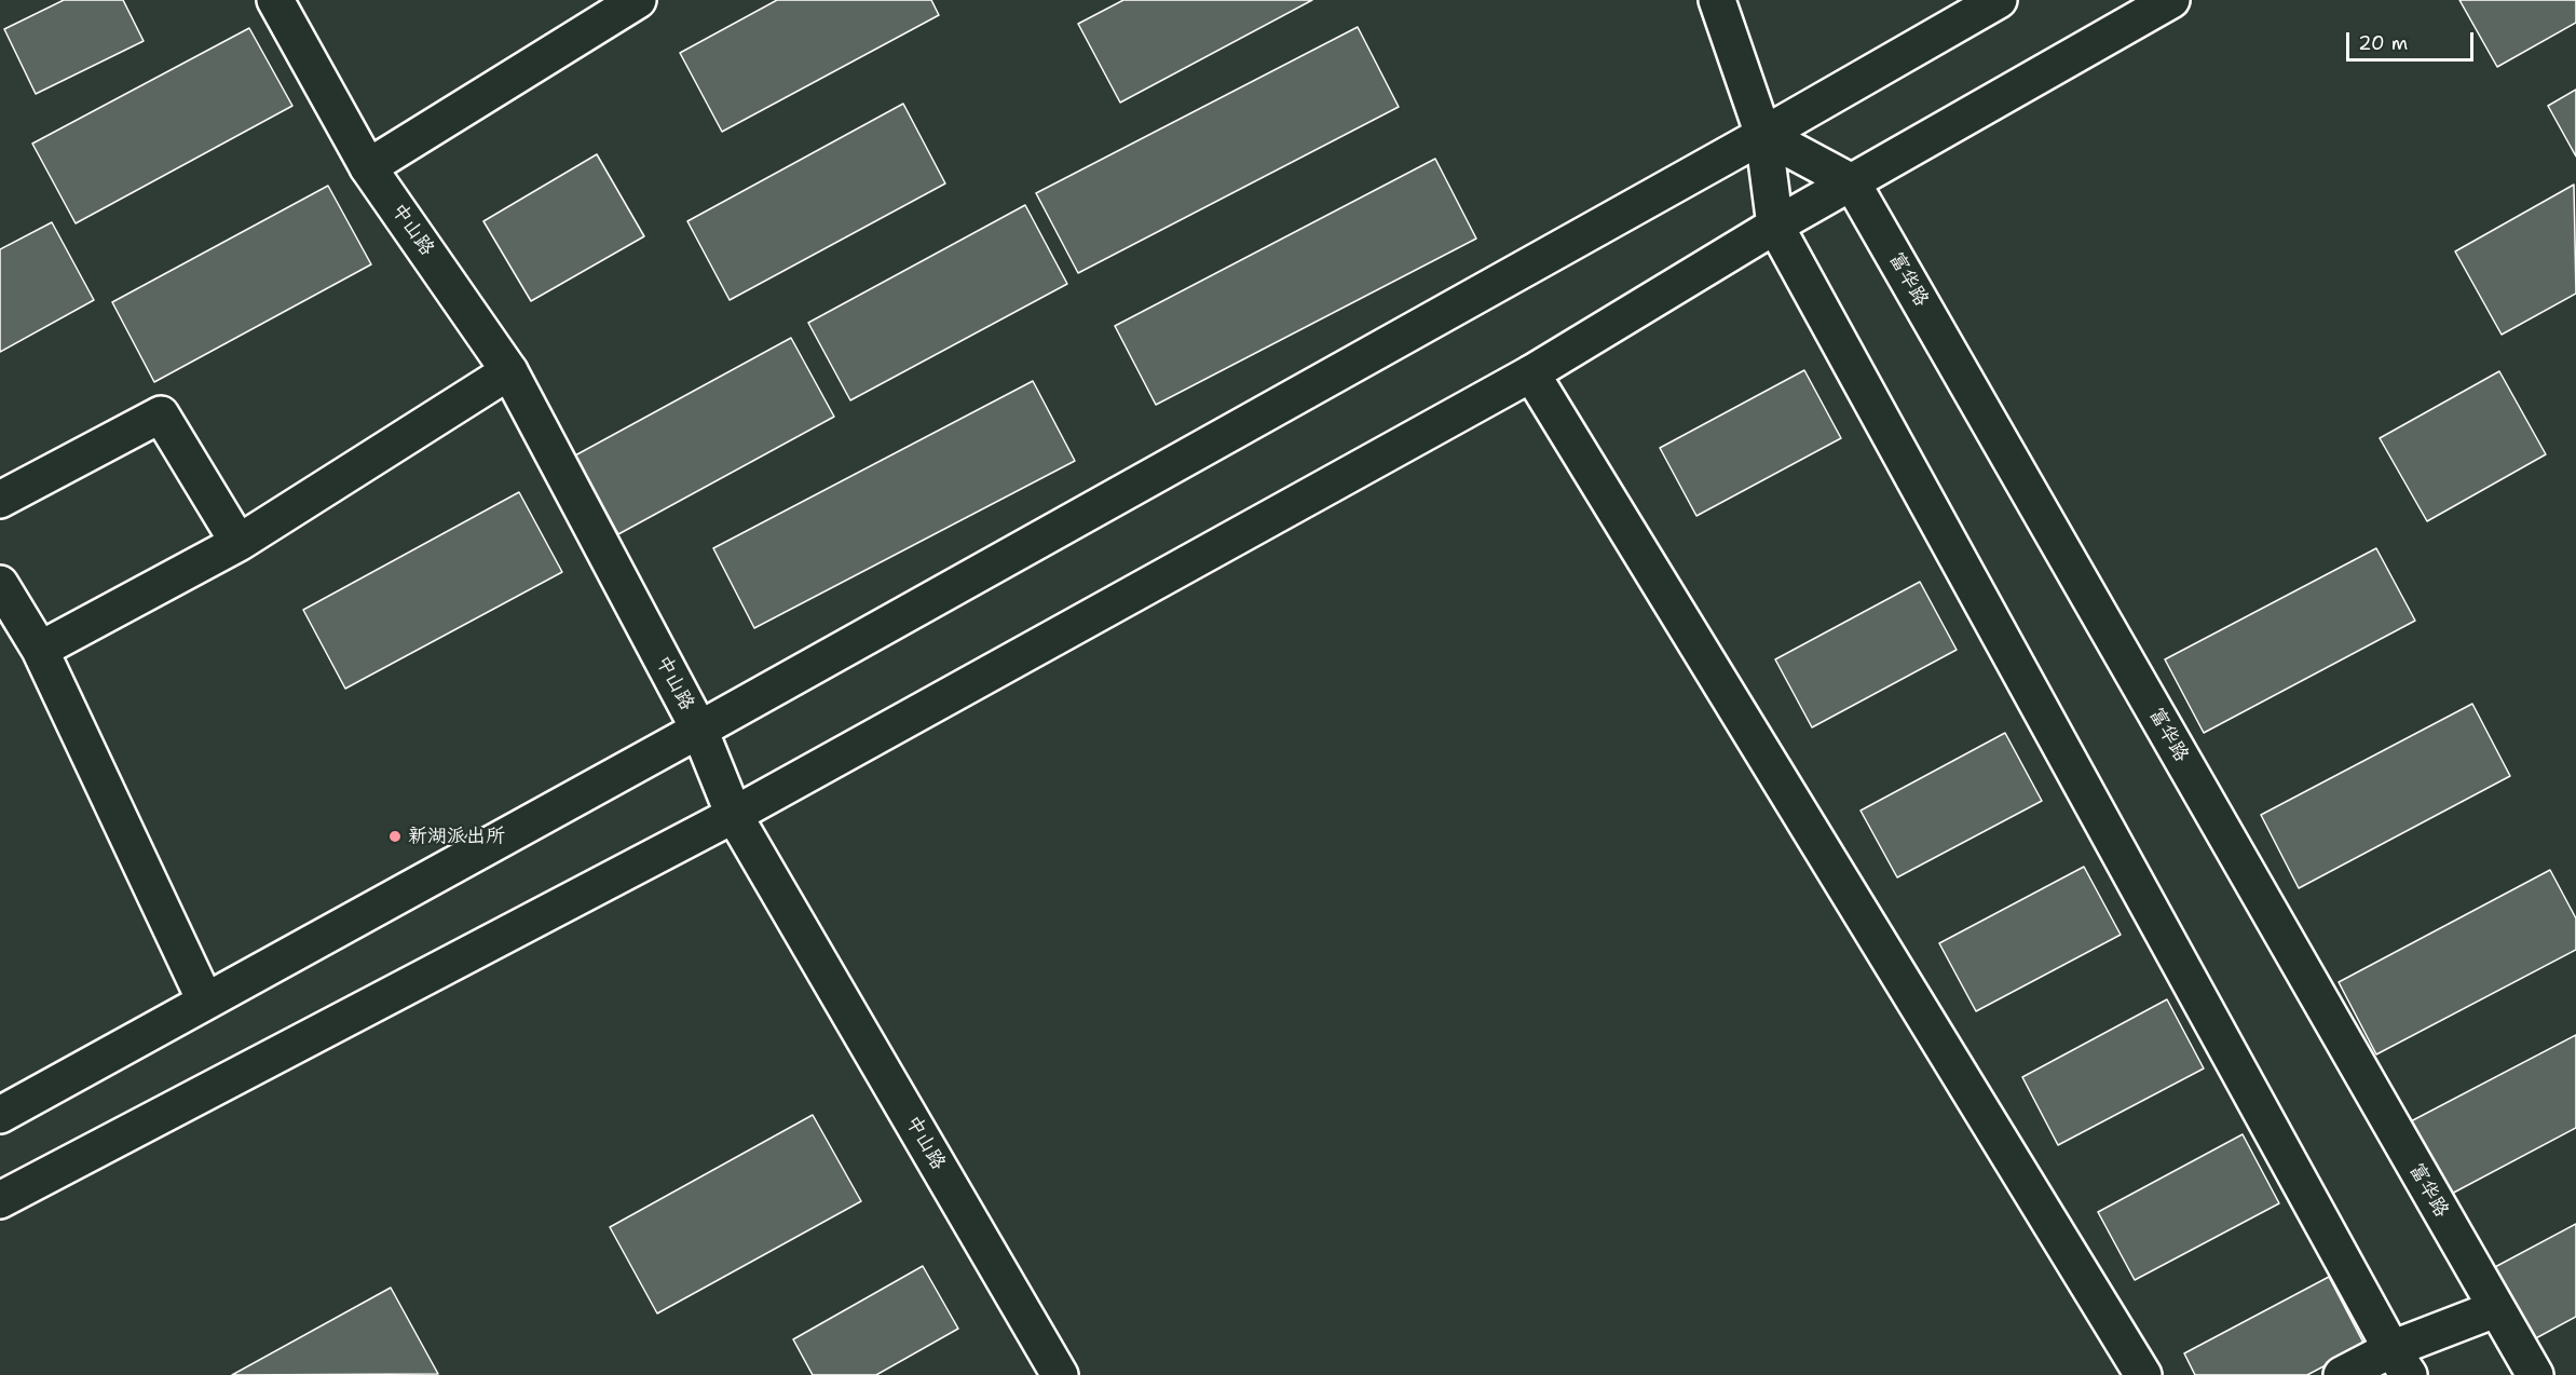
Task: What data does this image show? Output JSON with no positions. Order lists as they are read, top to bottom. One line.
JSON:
{"streets":{"street":["中山路","富华路"]},"places":["新湖派出所"],"scale_bar":"20 m"}
